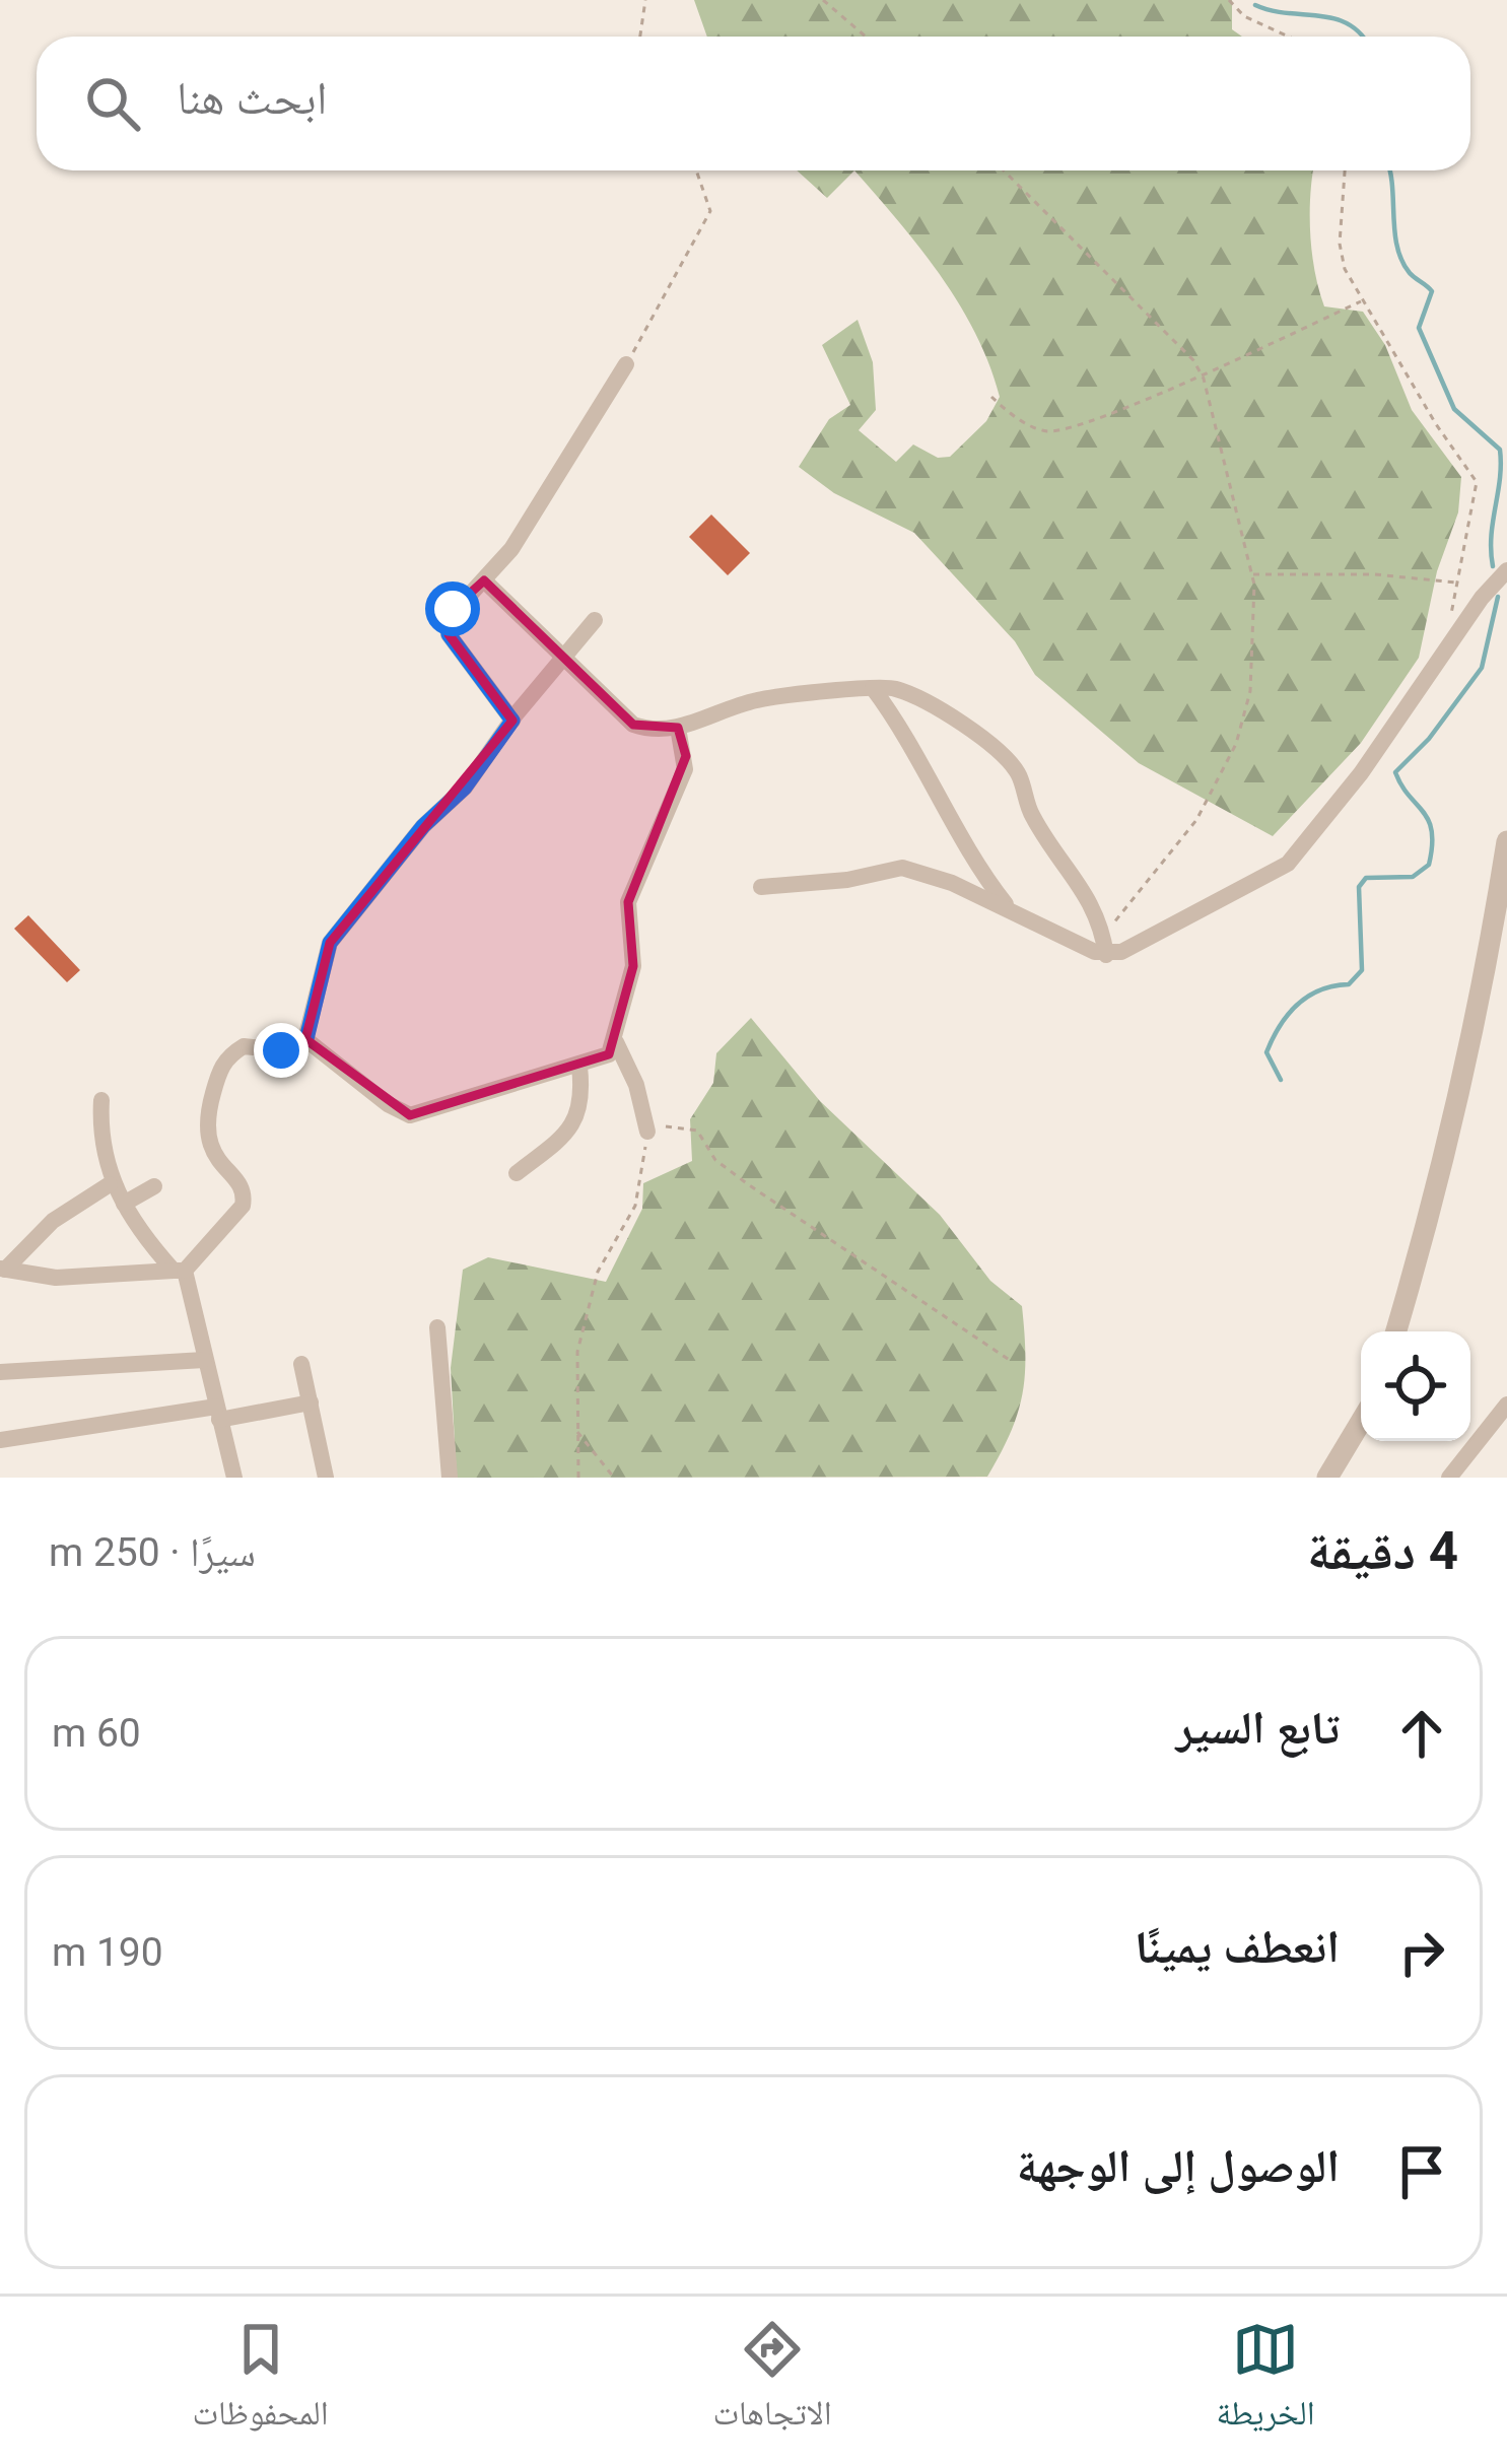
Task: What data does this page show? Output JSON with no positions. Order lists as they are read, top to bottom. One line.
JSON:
{"page":{"search":"ابحث هنا","heading":["4 دقيقة","سيرًا · 250 m"],"list":[["تابع السير","60 m"],["انعطف يمينًا","190 m"],"الوصول إلى الوجهة"],"nav":["الخريطة","الاتجاهات","المحفوظات"]}}
